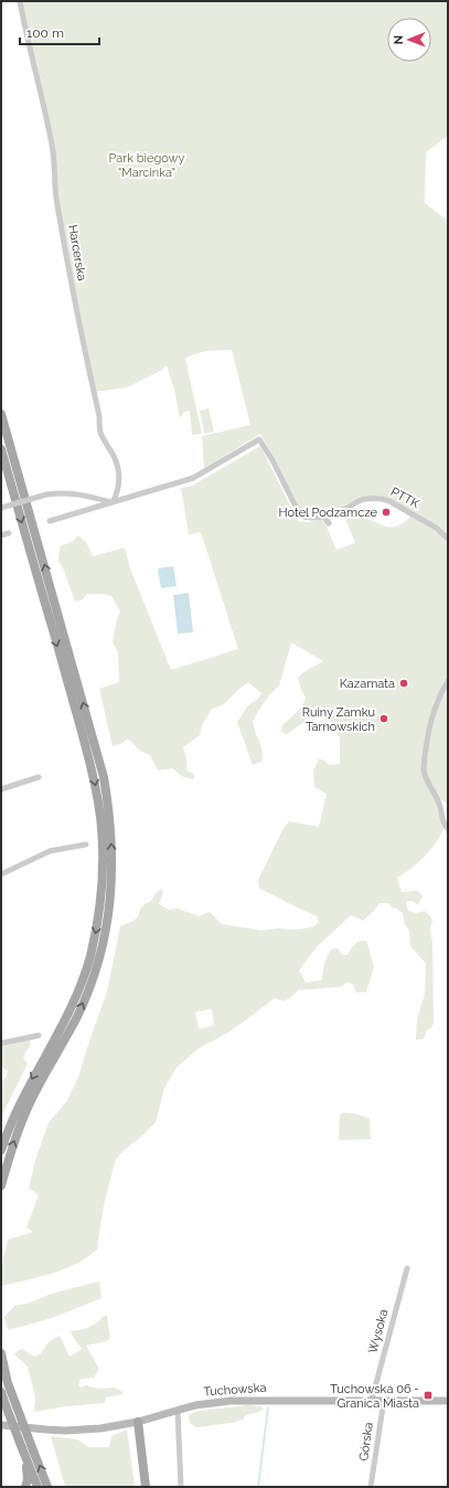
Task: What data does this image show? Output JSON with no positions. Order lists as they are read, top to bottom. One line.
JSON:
{"streets":{"main road":["Tuchowska"],"street":["Harcerska","PTTK","Wysoka","Górska"]},"crossings":[["Harcerska","PTTK"],["Wysoka","Tuchowska"],["Tuchowska","Górska"]],"parks":["Park biegowy \"Marcinka\""],"places":{"other":["Hotel Podzamcze","Kazamata","Ruiny Zamku Tarnowskich"],"transit":["Tuchowska 06 - Granica Miasta"]},"scale_bar":"100 m","north":"left"}
